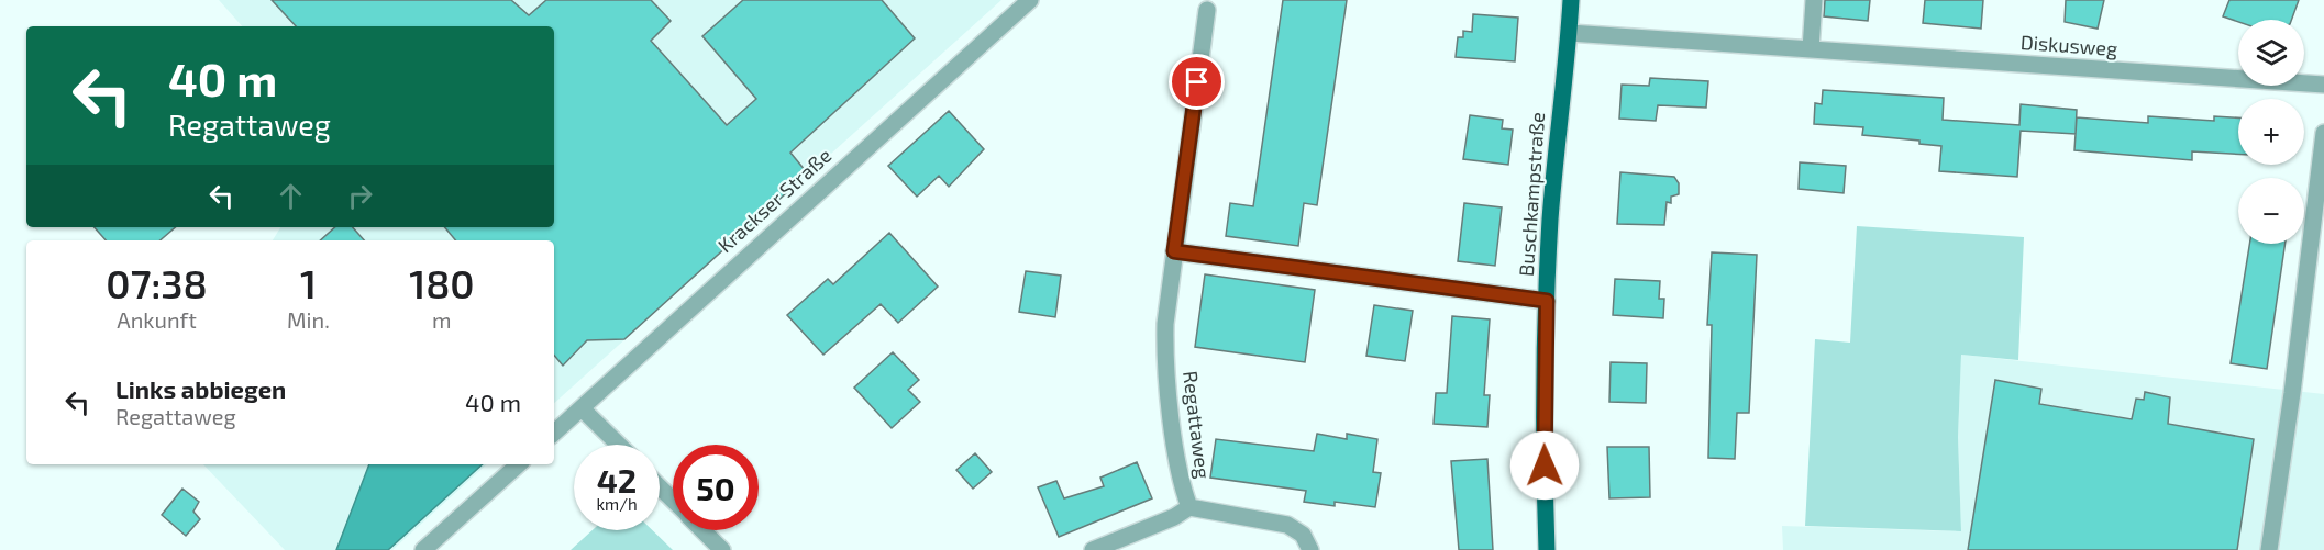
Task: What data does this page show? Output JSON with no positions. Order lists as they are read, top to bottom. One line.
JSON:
{"streets":{"main road":["Buschkampstraße"],"street":["Diskusweg","Krackser Straße","Regattaweg"]},"crossings":[["Diskusweg","Buschkampstraße"]],"page":{"map_buttons":["+","−"],"turn":["40 m","Regattaweg"],"eta":["07:38","Ankunft","1","Min.","180","m"],"list":[{"name":"Links abbiegen","note":"Regattaweg","value":"40 m"}],"speed":"42 km/h","limit":"50"}}
